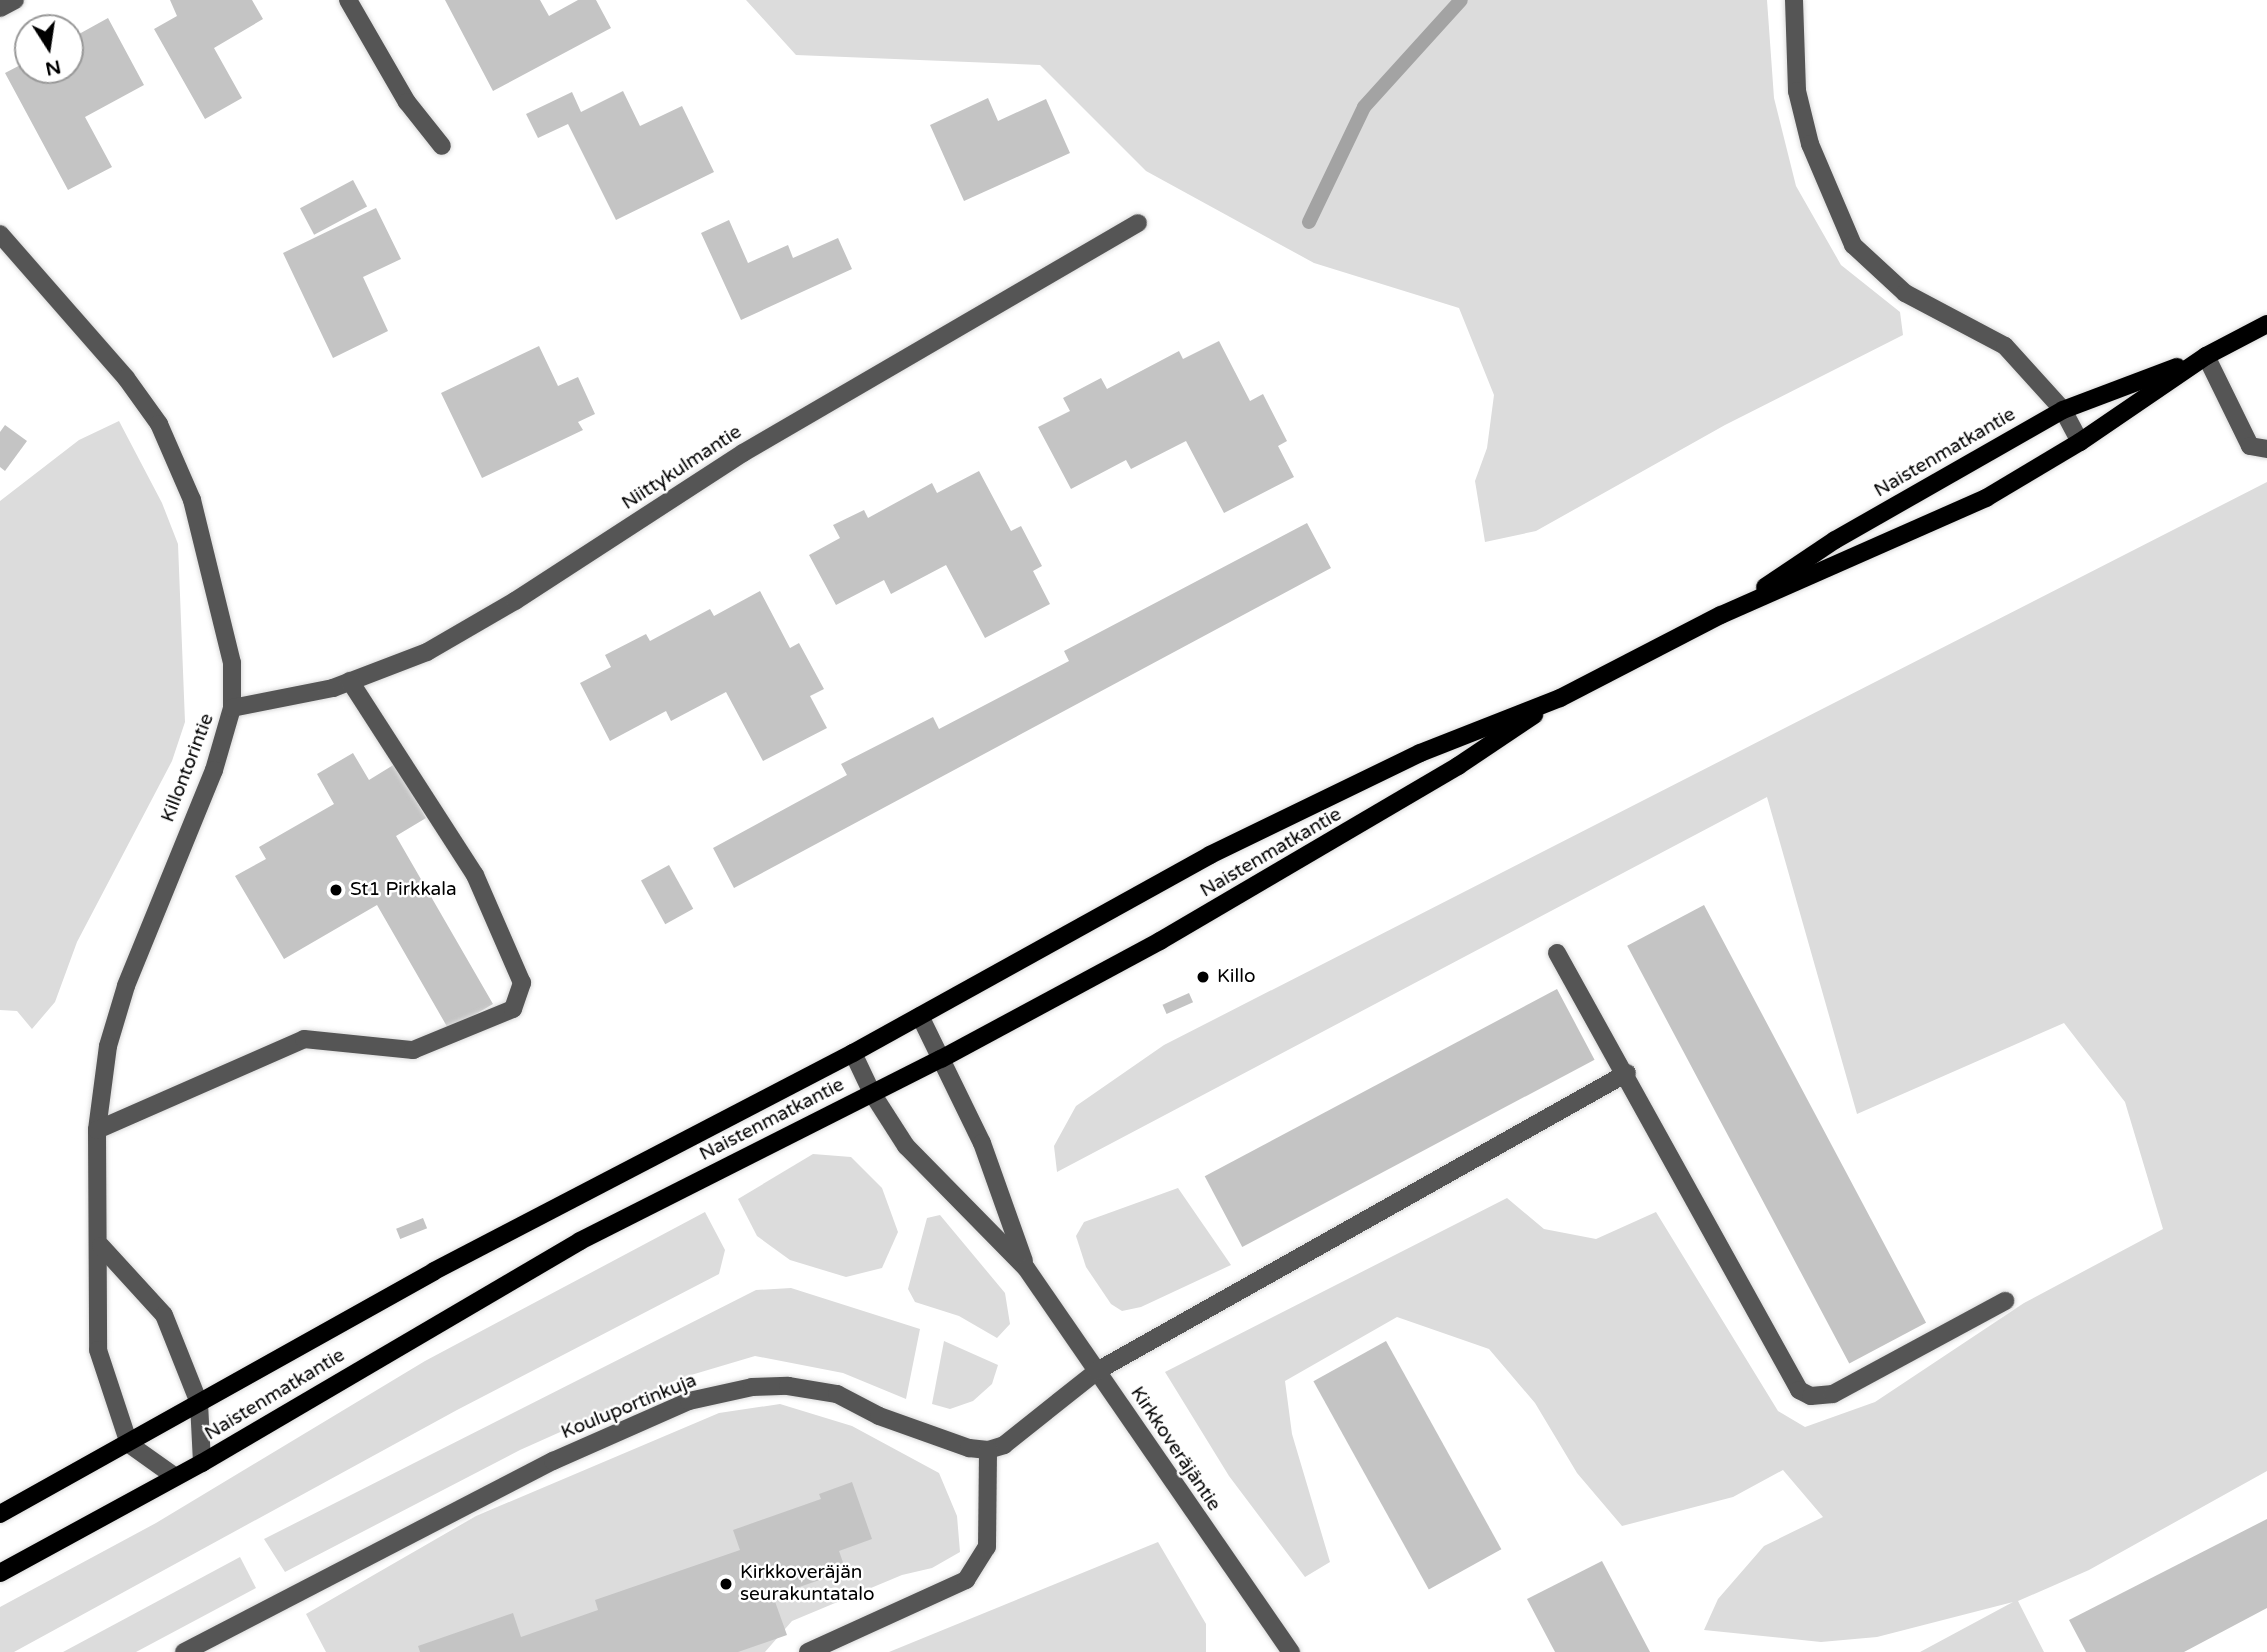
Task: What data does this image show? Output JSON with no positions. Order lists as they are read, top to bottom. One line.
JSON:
{"streets":{"main road":["Naistenmatkantie"],"street":["Niittykulmantie","Killontorintie","Kouluportinkuja","Kirkkoveräjäntie"]},"crossings":[["Naistenmatkantie","Killontorintie"],["Naistenmatkantie","Kirkkoveräjäntie"],["Niittykulmantie","Killontorintie"]],"places":["St1 Pirkkala","Killo","Kirkkoveräjän seurakuntatalo"],"north":"bottom"}
